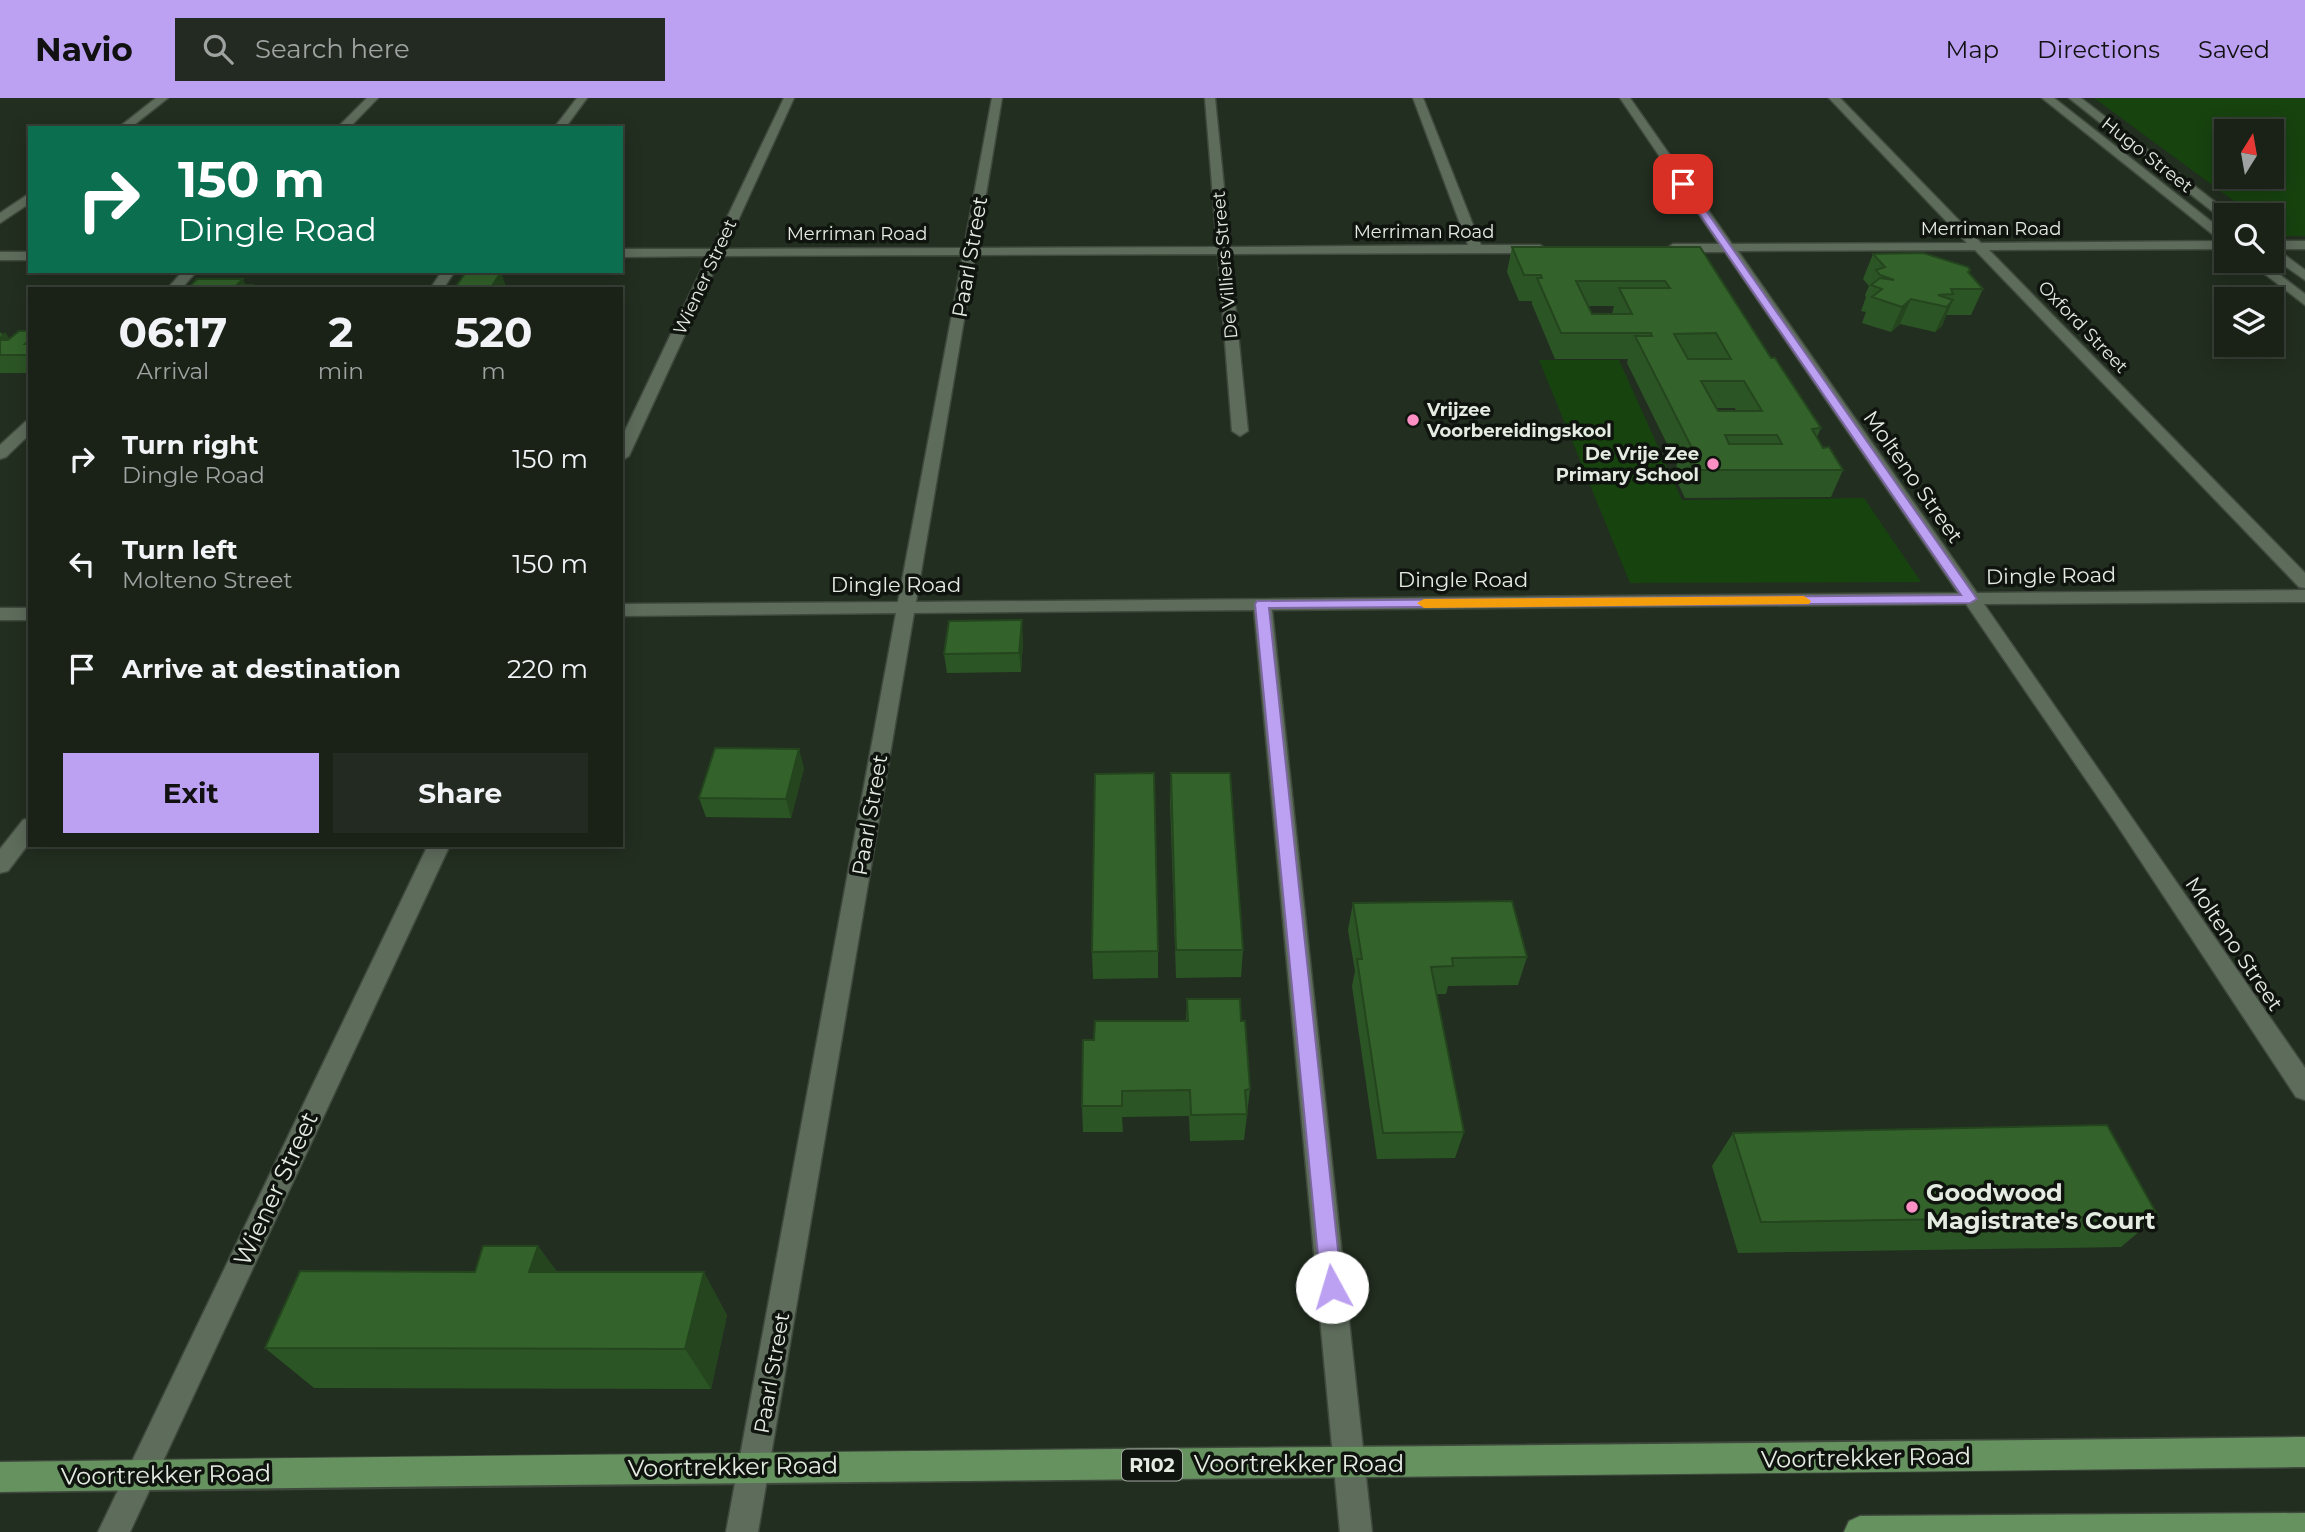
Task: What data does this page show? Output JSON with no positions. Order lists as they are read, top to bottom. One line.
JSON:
{"streets":{"main road":["Voortrekker Road","R102"],"street":["Hugo Street","Merriman Road","Paarl Street","De Villiers Street","Wiener Street","Oxford Street","Molteno Street","Dingle Road"]},"crossings":[["Merriman Road","Paarl Street"],["Merriman Road","De Villiers Street"],["Merriman Road","Wiener Street"],["Merriman Road","Oxford Street"],["Merriman Road","Molteno Street"],["Paarl Street","Dingle Road"],["Paarl Street","Voortrekker Road"],["Wiener Street","Voortrekker Road"],["Molteno Street","Dingle Road"]],"places":["Vrijzee Voorbereidingskool","De Vrije Zee Primary School","Goodwood Magistrate's Court"],"north":"top","page":{"header":"Navio","search":"Search here","nav":["Map","Directions","Saved"],"turn":["150 m","Dingle Road"],"eta":["06:17","Arrival","2","min","520","m"],"list":[{"name":"Turn right","note":"Dingle Road","value":"150 m"},{"name":"Turn left","note":"Molteno Street","value":"150 m"},{"name":"Arrive at destination","value":"220 m"}],"buttons":["Exit","Share"]}}
